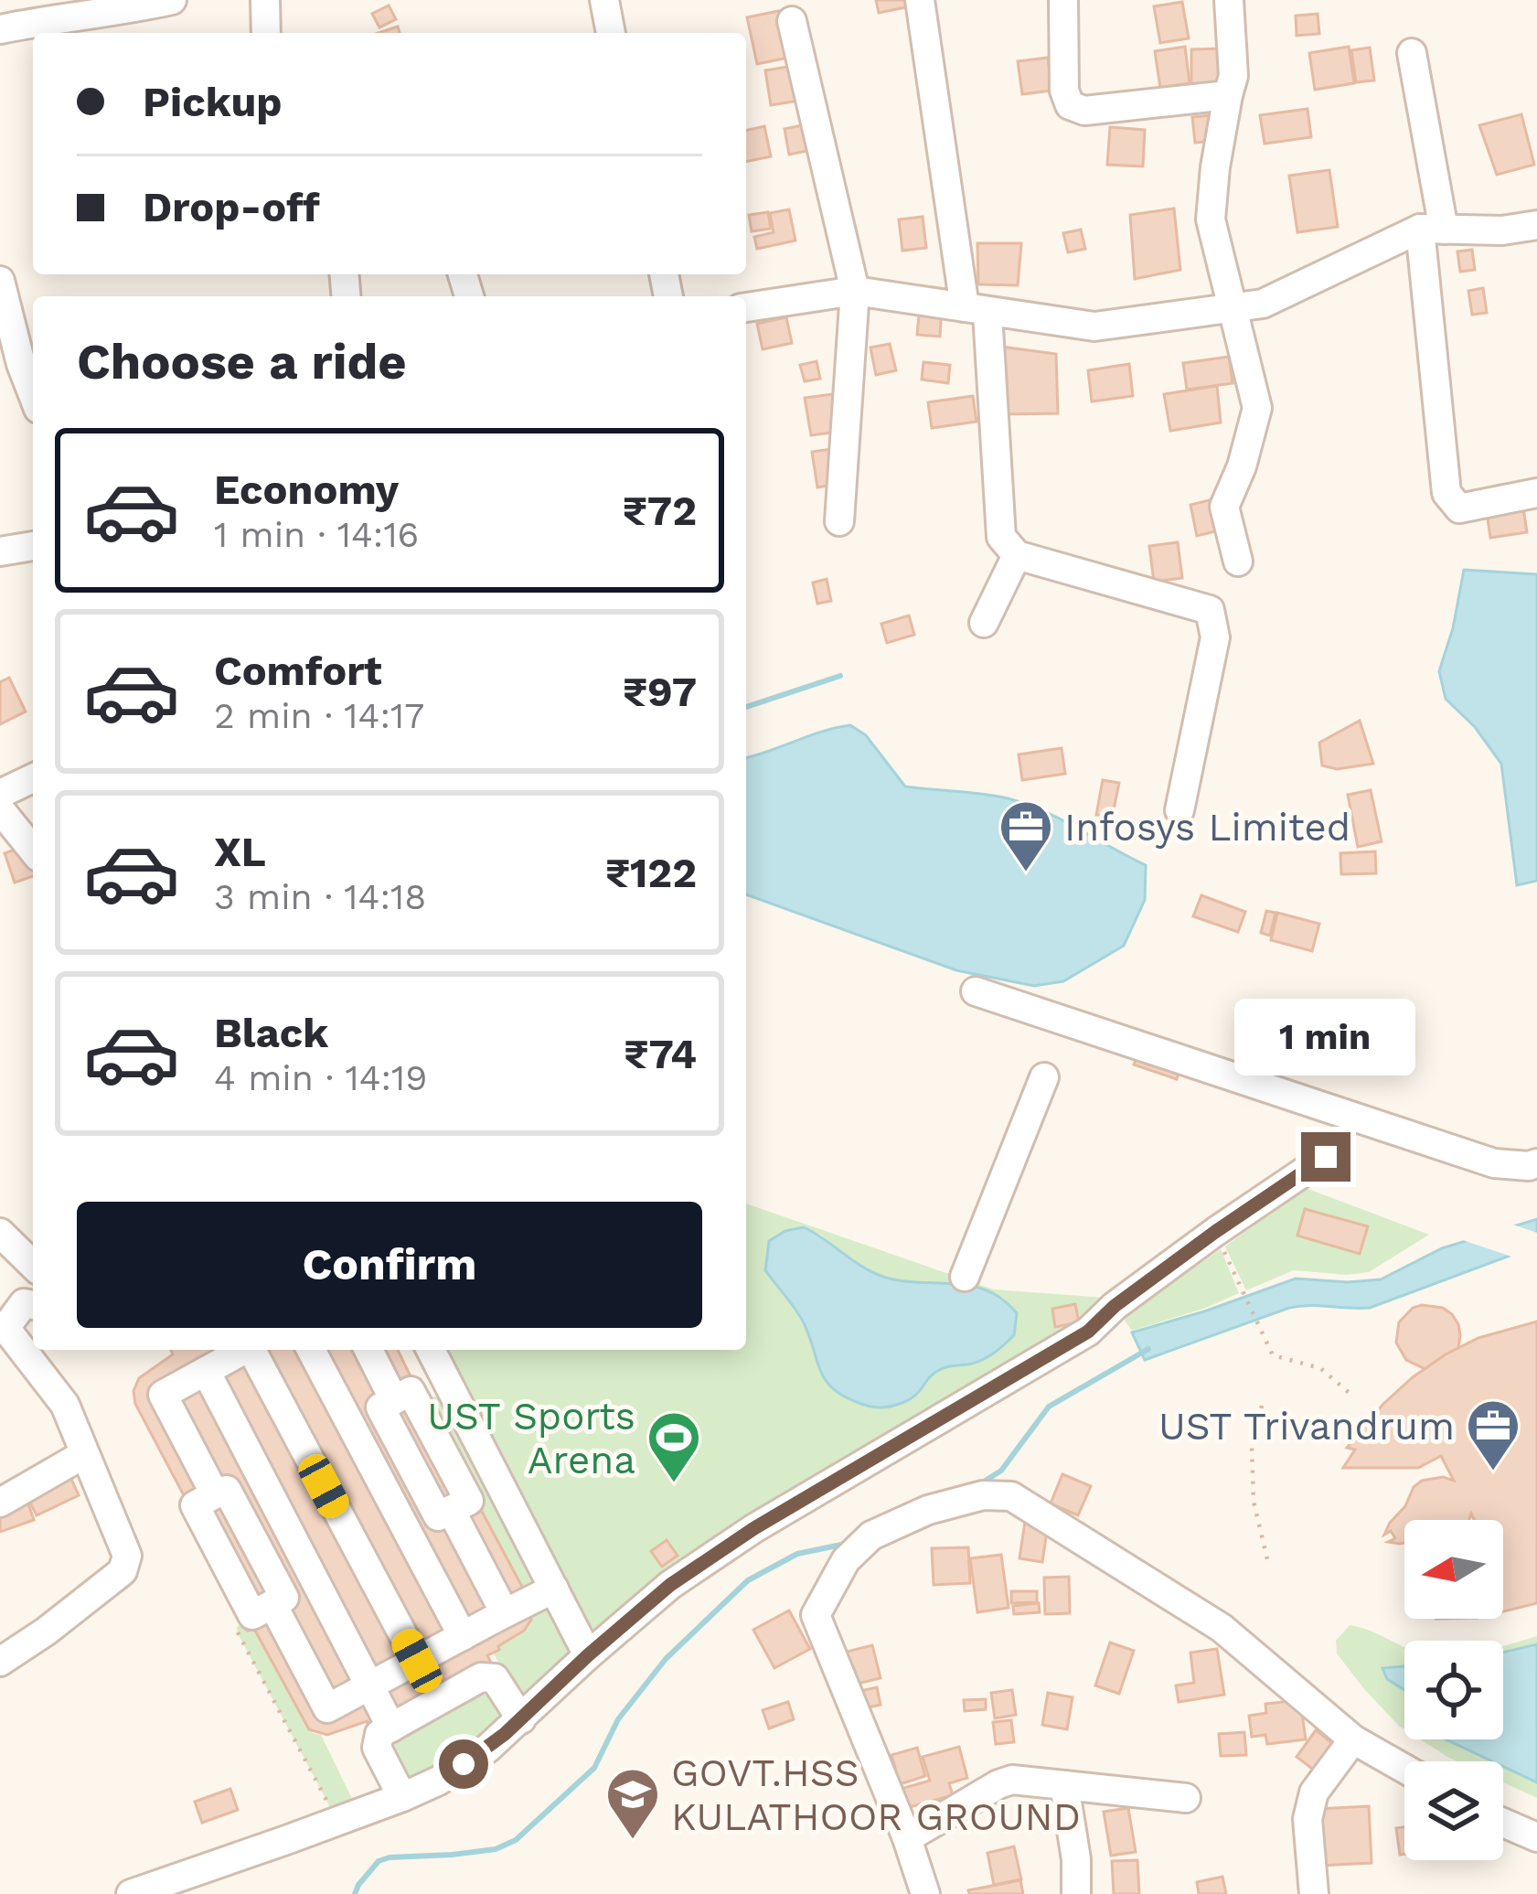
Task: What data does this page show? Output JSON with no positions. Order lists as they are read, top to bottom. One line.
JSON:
{"places":{"office":["Infosys Limited","UST Trivandrum"],"sports":["UST Sports Arena"],"school or university":["GOVT.HSS KULATHOOR GROUND"]},"north":"left","page":{"banner":["Pickup","Drop-off"],"heading":"Choose a ride","list":[{"name":"Economy","note":"1 min · 14:16","value":"₹72"},{"name":"Comfort","note":"2 min · 14:17","value":"₹97"},{"name":"XL","note":"3 min · 14:18","value":"₹122"},{"name":"Black","note":"4 min · 14:19","value":"₹74"}],"bubble":"1 min","buttons":"Confirm"}}
